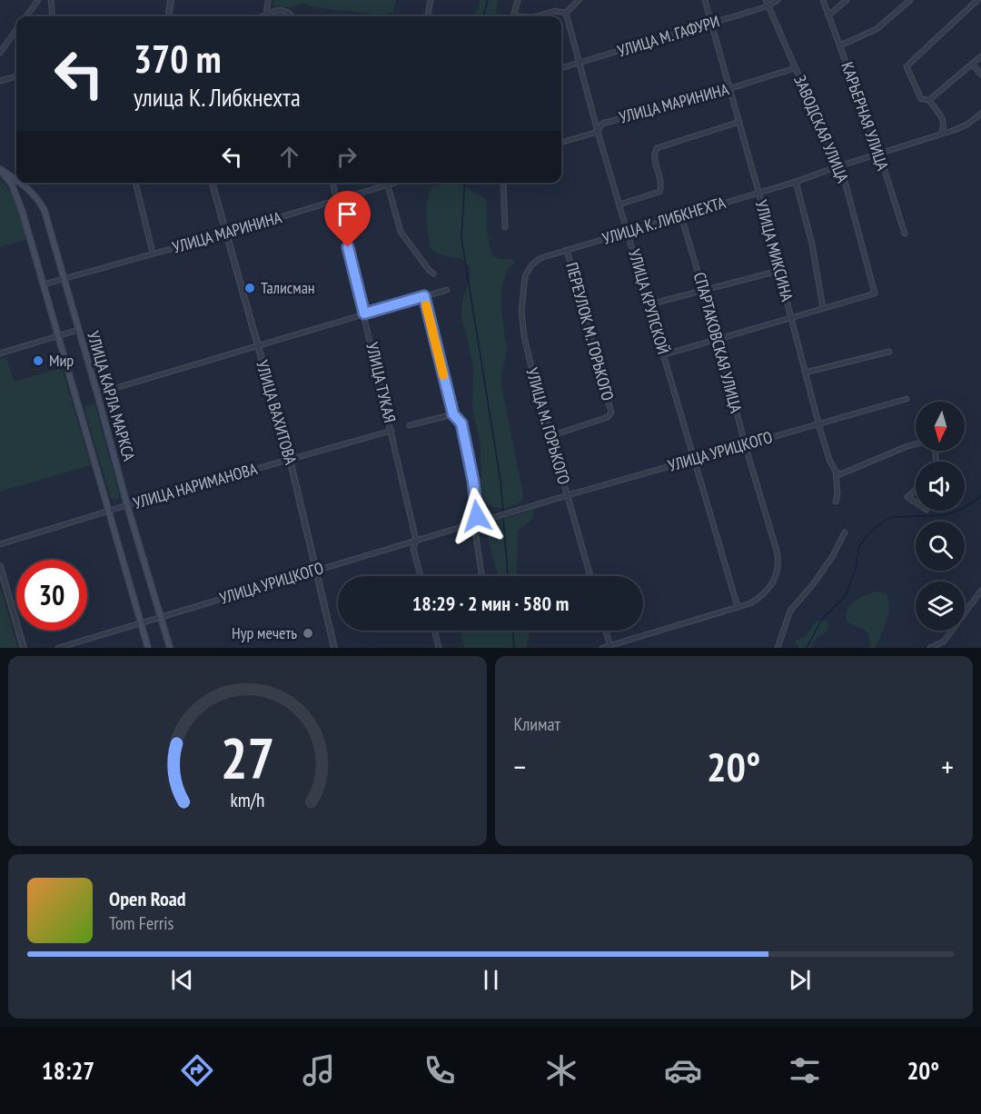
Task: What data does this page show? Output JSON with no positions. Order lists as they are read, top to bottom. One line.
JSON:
{"streets":{"main road":["УЛИЦА КАРЛА МАРКСА"],"street":["УЛИЦА М. ГАФУРИ","УЛИЦА МАРИНИНА","КАРЬЕРНАЯ УЛИЦА","ЗАВОДСКАЯ УЛИЦА","УЛИЦА К. ЛИБКНЕХТА","УЛИЦА МИКСИНА","УЛИЦА КРУПСКОЙ","ПЕРЕУЛОК М. ГОРЬКОГО","СПАРТАКОВСКАЯ УЛИЦА","УЛИЦА ТУКАЯ","УЛИЦА ВАХИТОВА","УЛИЦА М. ГОРЬКОГО","УЛИЦА УРИЦКОГО","УЛИЦА НАРИМАНОВА"]},"crossings":[["УЛИЦА М. ГАФУРИ","ЗАВОДСКАЯ УЛИЦА"],["УЛИЦА М. ГАФУРИ","УЛИЦА МИКСИНА"],["УЛИЦА М. ГАФУРИ","УЛИЦА КРУПСКОЙ"],["УЛИЦА МАРИНИНА","ЗАВОДСКАЯ УЛИЦА"],["УЛИЦА МАРИНИНА","УЛИЦА МИКСИНА"],["УЛИЦА МАРИНИНА","УЛИЦА КРУПСКОЙ"],["УЛИЦА МАРИНИНА","УЛИЦА ТУКАЯ"],["УЛИЦА МАРИНИНА","УЛИЦА КАРЛА МАРКСА"],["УЛИЦА МАРИНИНА","УЛИЦА ВАХИТОВА"],["КАРЬЕРНАЯ УЛИЦА","УЛИЦА К. ЛИБКНЕХТА"],["ЗАВОДСКАЯ УЛИЦА","УЛИЦА К. ЛИБКНЕХТА"],["УЛИЦА К. ЛИБКНЕХТА","УЛИЦА МИКСИНА"],["УЛИЦА К. ЛИБКНЕХТА","УЛИЦА КРУПСКОЙ"],["УЛИЦА К. ЛИБКНЕХТА","ПЕРЕУЛОК М. ГОРЬКОГО"],["УЛИЦА К. ЛИБКНЕХТА","СПАРТАКОВСКАЯ УЛИЦА"],["УЛИЦА К. ЛИБКНЕХТА","УЛИЦА М. ГОРЬКОГО"],["УЛИЦА МИКСИНА","УЛИЦА УРИЦКОГО"],["УЛИЦА КРУПСКОЙ","СПАРТАКОВСКАЯ УЛИЦА"],["УЛИЦА КРУПСКОЙ","УЛИЦА УРИЦКОГО"],["ПЕРЕУЛОК М. ГОРЬКОГО","УЛИЦА М. ГОРЬКОГО"],["СПАРТАКОВСКАЯ УЛИЦА","УЛИЦА УРИЦКОГО"],["УЛИЦА ТУКАЯ","УЛИЦА УРИЦКОГО"],["УЛИЦА ТУКАЯ","УЛИЦА НАРИМАНОВА"],["УЛИЦА КАРЛА МАРКСА","УЛИЦА УРИЦКОГО"],["УЛИЦА КАРЛА МАРКСА","УЛИЦА НАРИМАНОВА"],["УЛИЦА ВАХИТОВА","УЛИЦА УРИЦКОГО"],["УЛИЦА ВАХИТОВА","УЛИЦА НАРИМАНОВА"],["УЛИЦА М. ГОРЬКОГО","УЛИЦА УРИЦКОГО"]],"places":["Талисман","Мир","Нур мечеть"],"north":"bottom","page":{"turn":["370 m","улица К. Либкнехта"],"limit":"30","trip":"18:29 · 2 мин · 580 m","tile":"Климат","heat":["−","20°","+"],"song":["Open Road","Tom Ferris"],"tabs":["18:27","20°"],"gauge":["27","km/h"]}}
